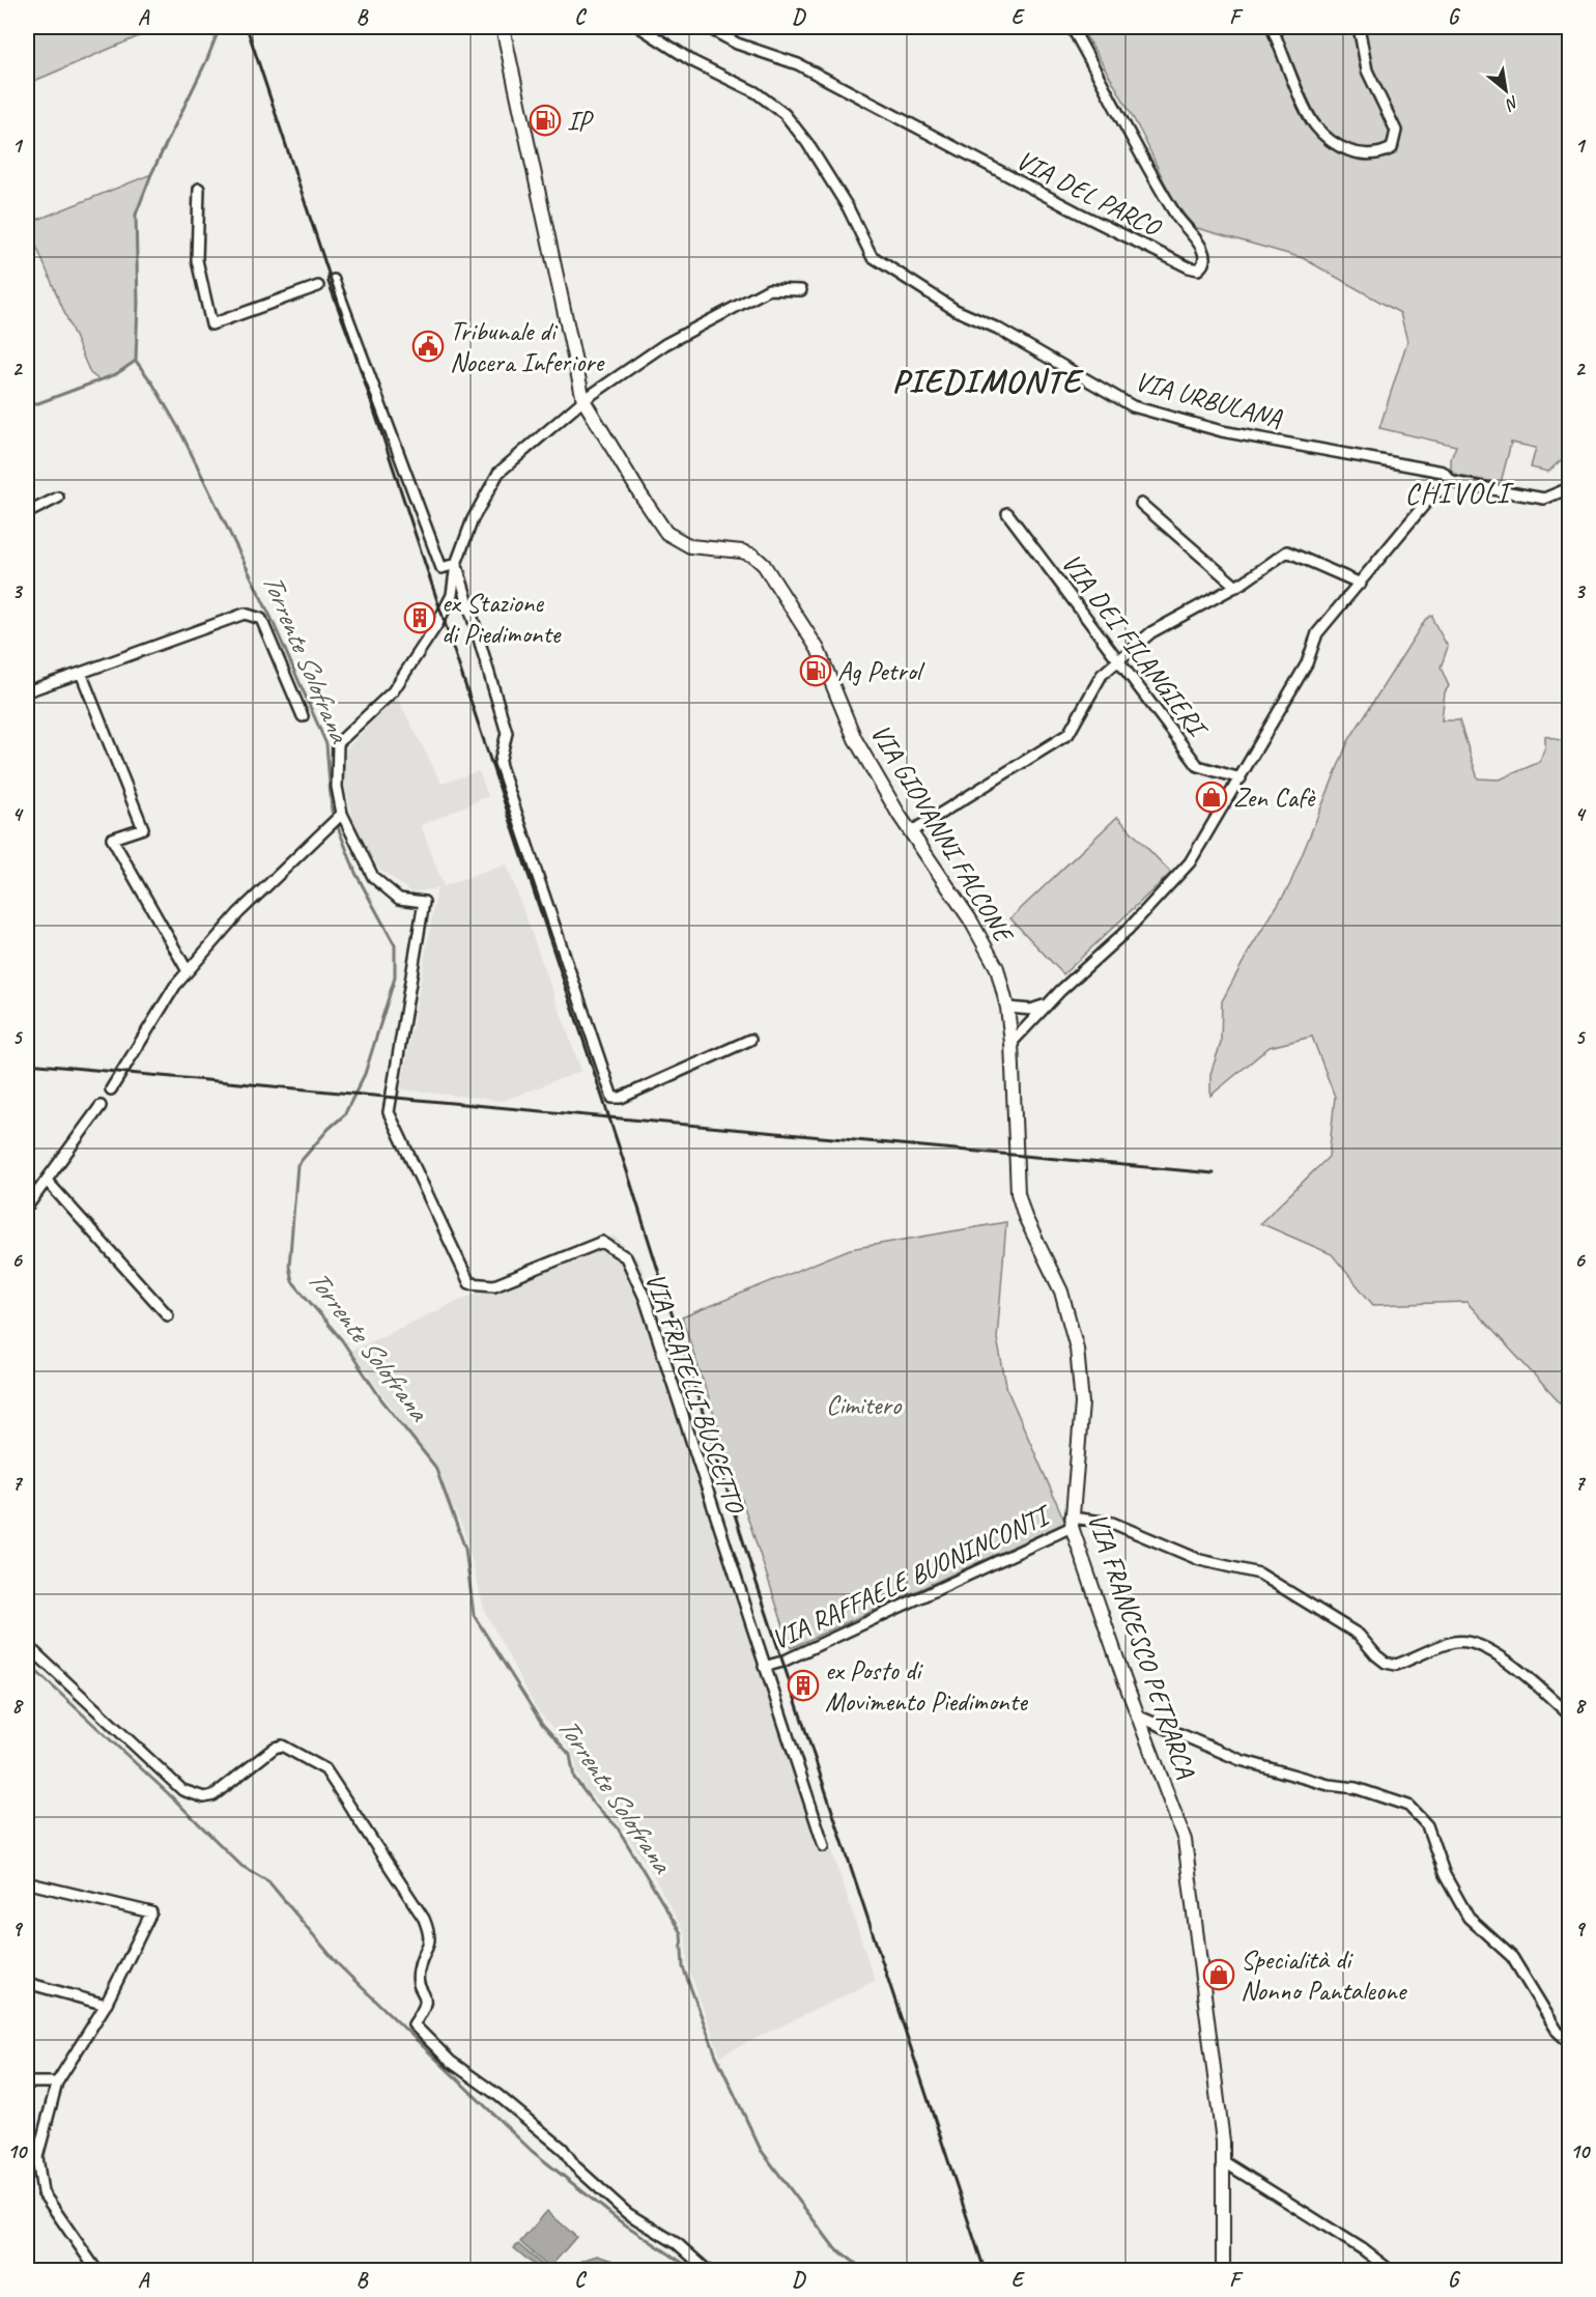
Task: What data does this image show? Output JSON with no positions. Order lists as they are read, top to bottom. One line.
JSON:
{"streets":{"main road":["VIA GIOVANNI FALCONE","VIA FRANCESCO PETRARCA"],"street":["VIA DEL PARCO","VIA URBULANA","VIA DEI FILANGIERI","VIA FRATELLI BUSCETTO","VIA RAFFAELE BUONINCONTI"]},"crossings":[["VIA GIOVANNI FALCONE","VIA FRATELLI BUSCETTO"],["VIA GIOVANNI FALCONE","VIA FRANCESCO PETRARCA"],["VIA FRATELLI BUSCETTO","VIA RAFFAELE BUONINCONTI"],["VIA RAFFAELE BUONINCONTI","VIA FRANCESCO PETRARCA"]],"districts":["PIEDIMONTE","CHIVOLI"],"water":["Torrente Solofrana"],"parks":["Cimitero"],"places":{"fuel station":["IP","Ag Petrol"],"public building":["Tribunale di Nocera Inferiore"],"building":["ex Stazione di Piedimonte","ex Posto di Movimento Piedimonte"],"shop":["Zen Cafè","Specialità di Nonno Pantaleone"]},"north":"bottom right","grid":{"columns":["A","B","C","D","E","F","G"],"rows":["1","2","3","4","5","6","7","8","9","10"]}}
